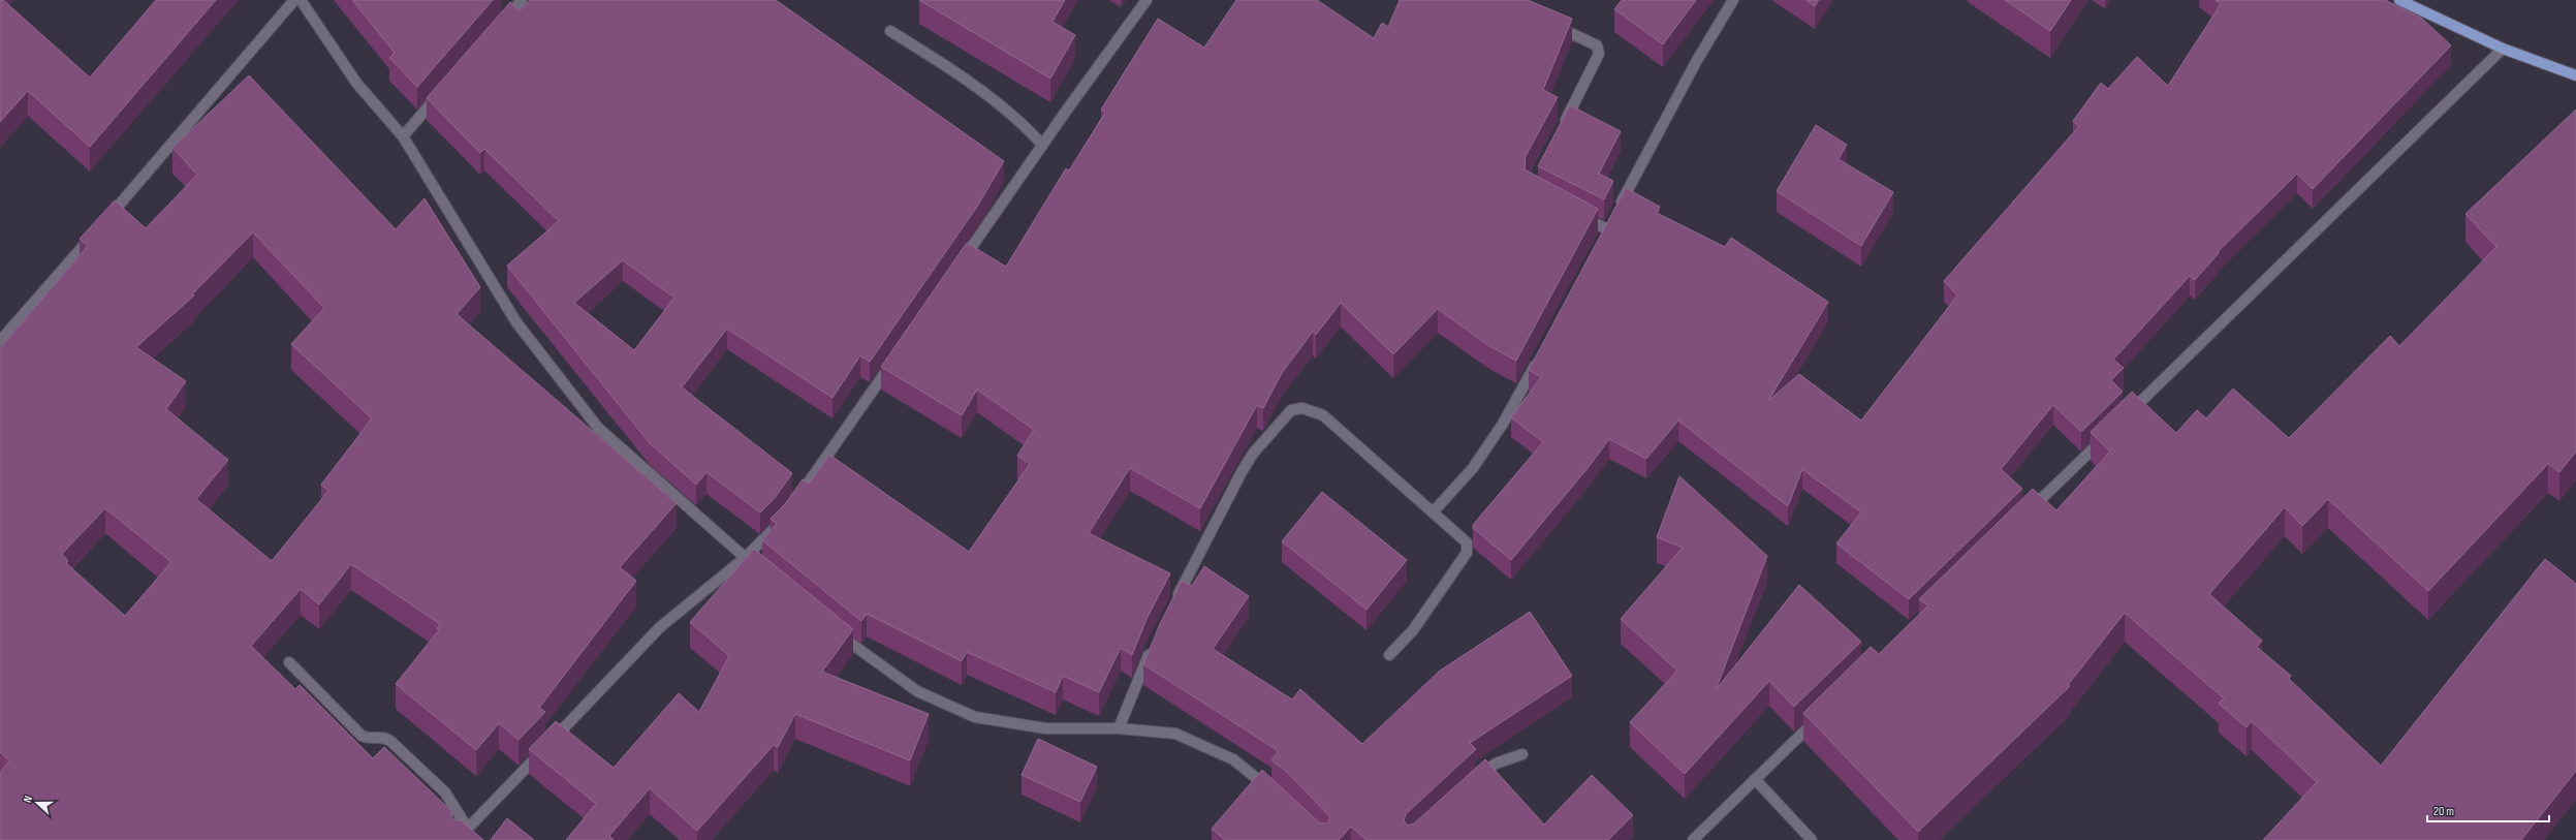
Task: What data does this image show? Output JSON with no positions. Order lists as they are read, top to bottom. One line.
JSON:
{"scale_bar":"20 m","north":"left"}
